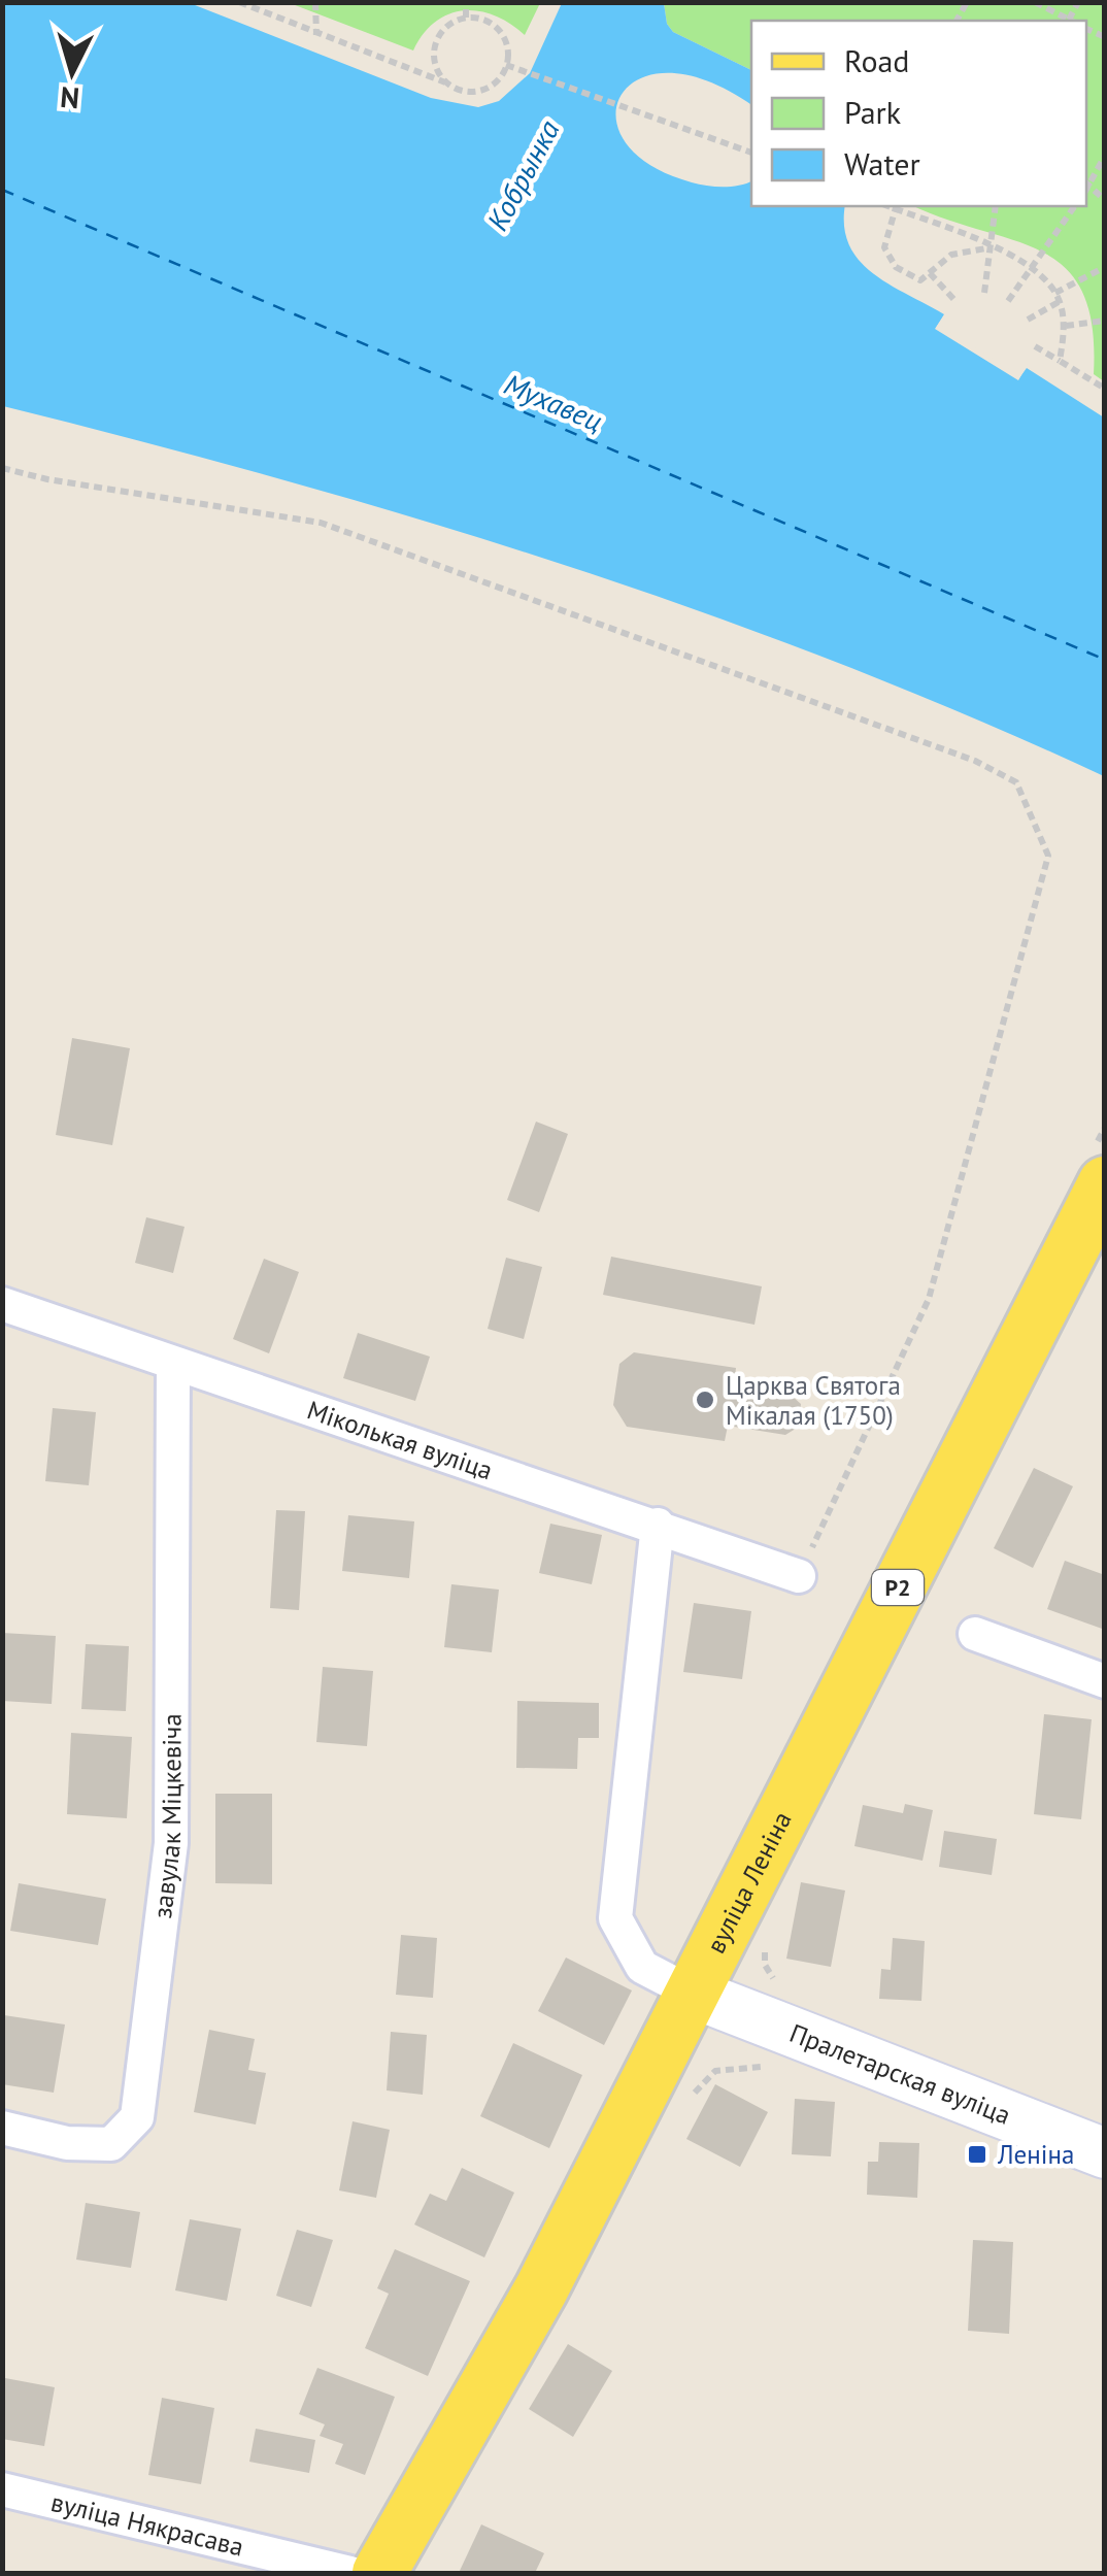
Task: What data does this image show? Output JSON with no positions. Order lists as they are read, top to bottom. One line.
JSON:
{"streets":{"main road":["Р2","вуліца Леніна","Пралетарская вуліца"],"street":["Міколькая вуліца","завулак Міцкевіча","вуліца Някрасава"]},"crossings":[["Міколькая вуліца","завулак Міцкевіча"],["вуліца Леніна","Пралетарская вуліца"]],"water":["Кобрынка","Мухавец"],"places":{"other":["Царква Святога Мікалая (1750)"],"transit":["Леніна"]},"legend":["Road","Park","Water"],"north":"bottom"}
